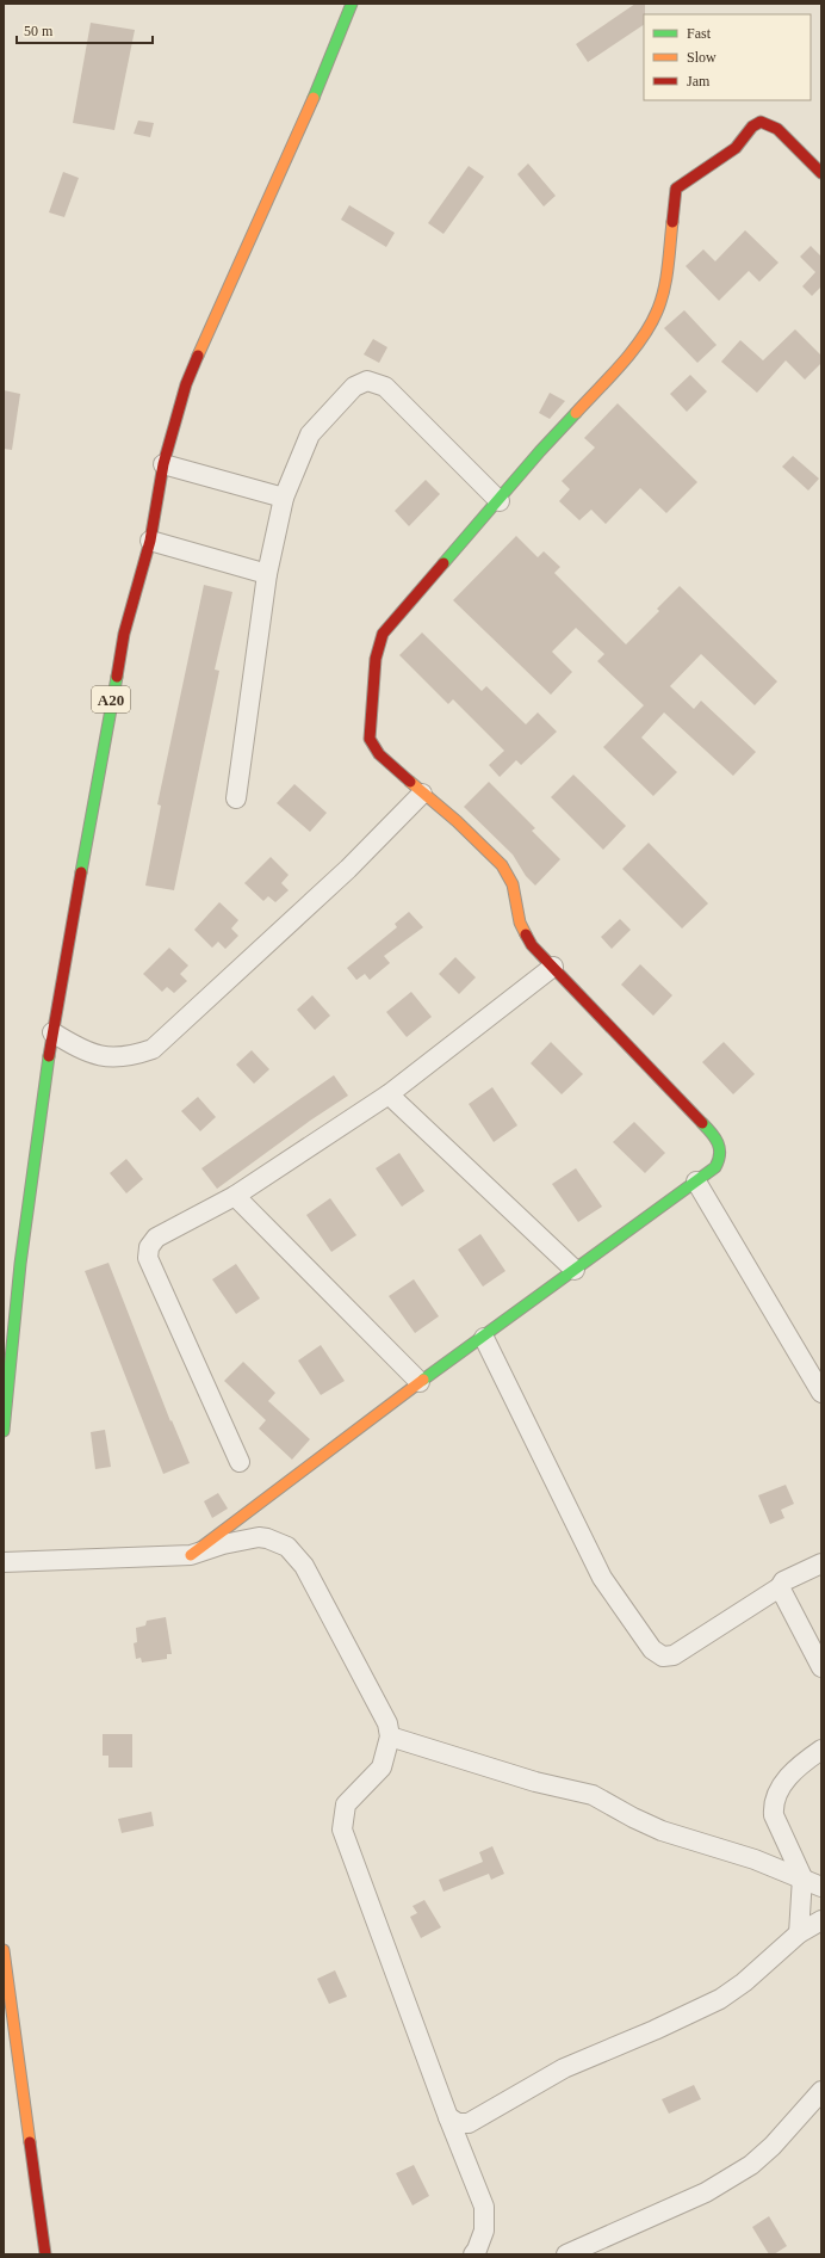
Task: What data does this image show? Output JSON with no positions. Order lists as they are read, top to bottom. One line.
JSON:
{"streets":{"street":["A20"]},"legend":["Fast","Slow","Jam"],"scale_bar":"50 m"}
